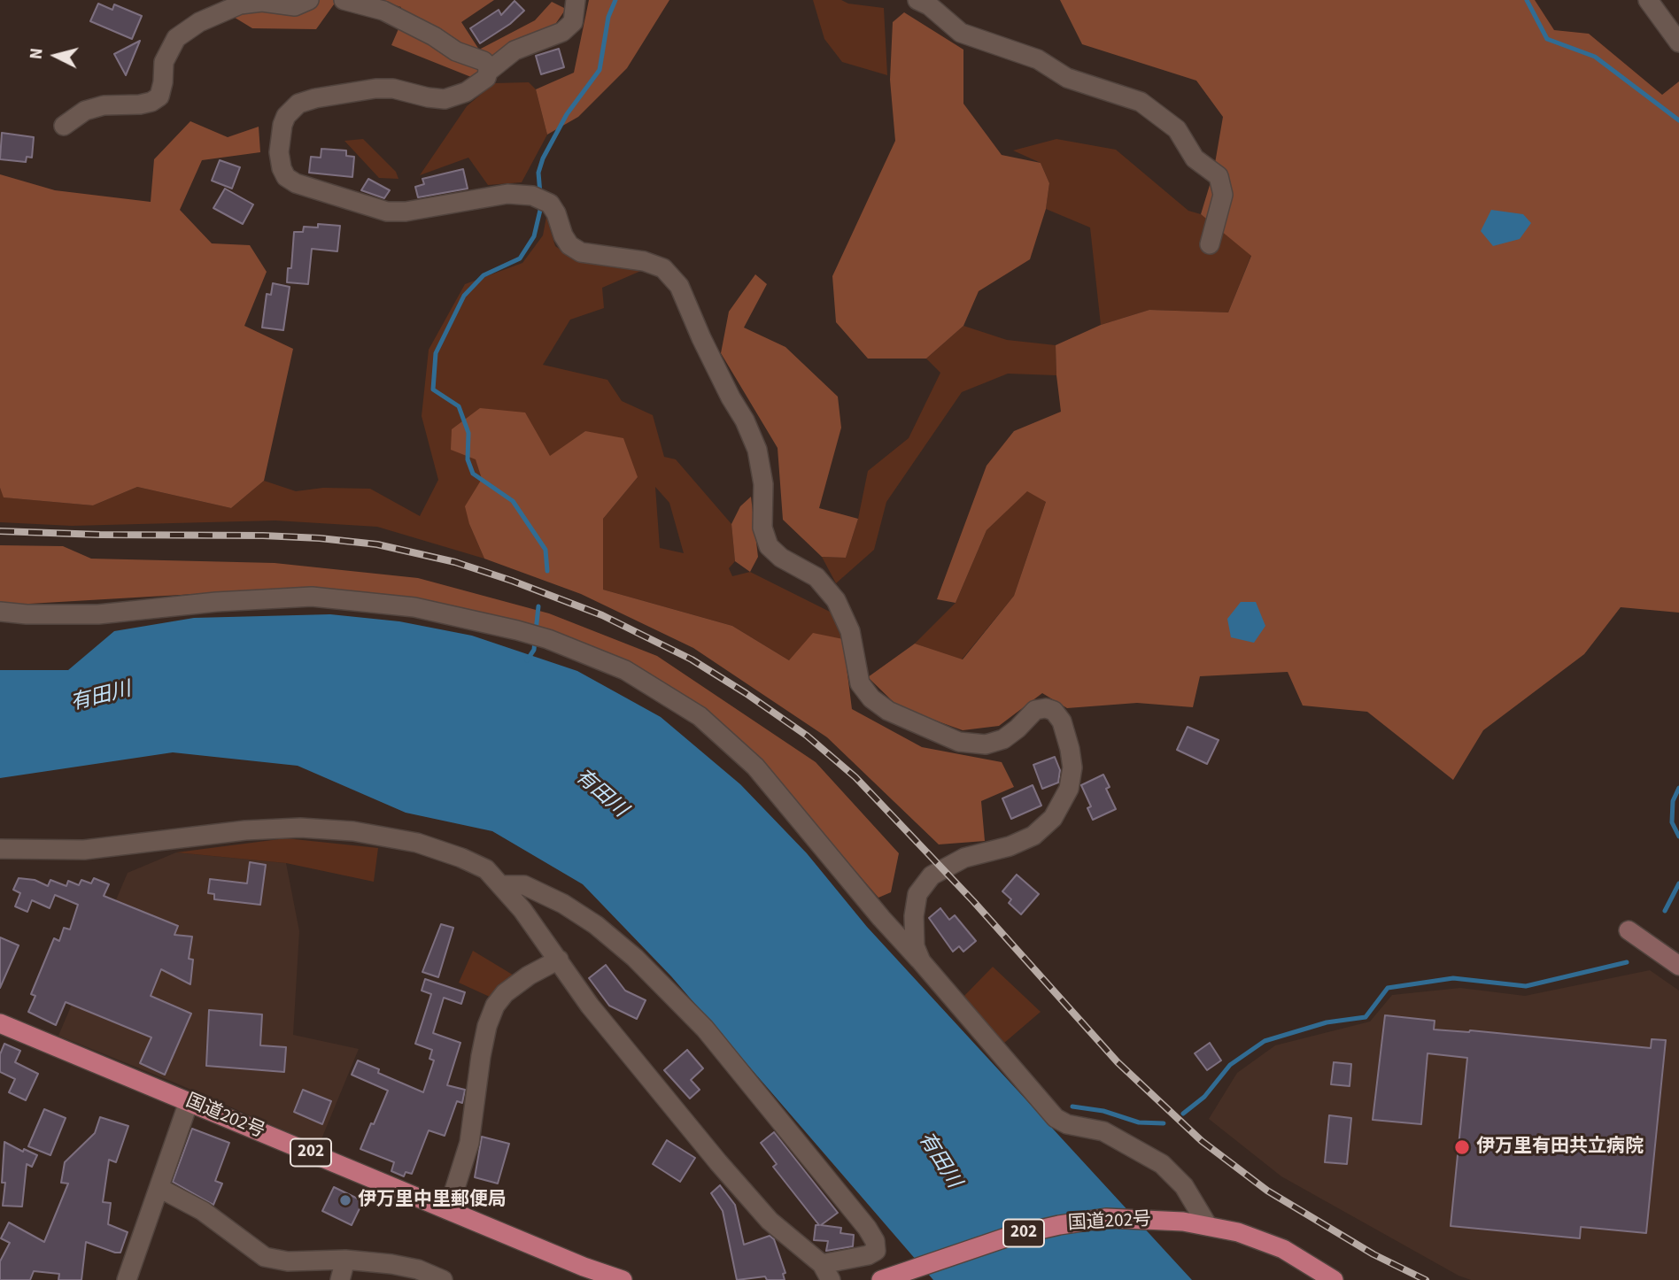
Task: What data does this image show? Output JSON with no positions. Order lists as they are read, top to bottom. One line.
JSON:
{"streets":{"highway":["国道202号","202"]},"water":["有田川"],"places":["伊万里有田共立病院","伊万里中里郵便局"],"north":"left"}
